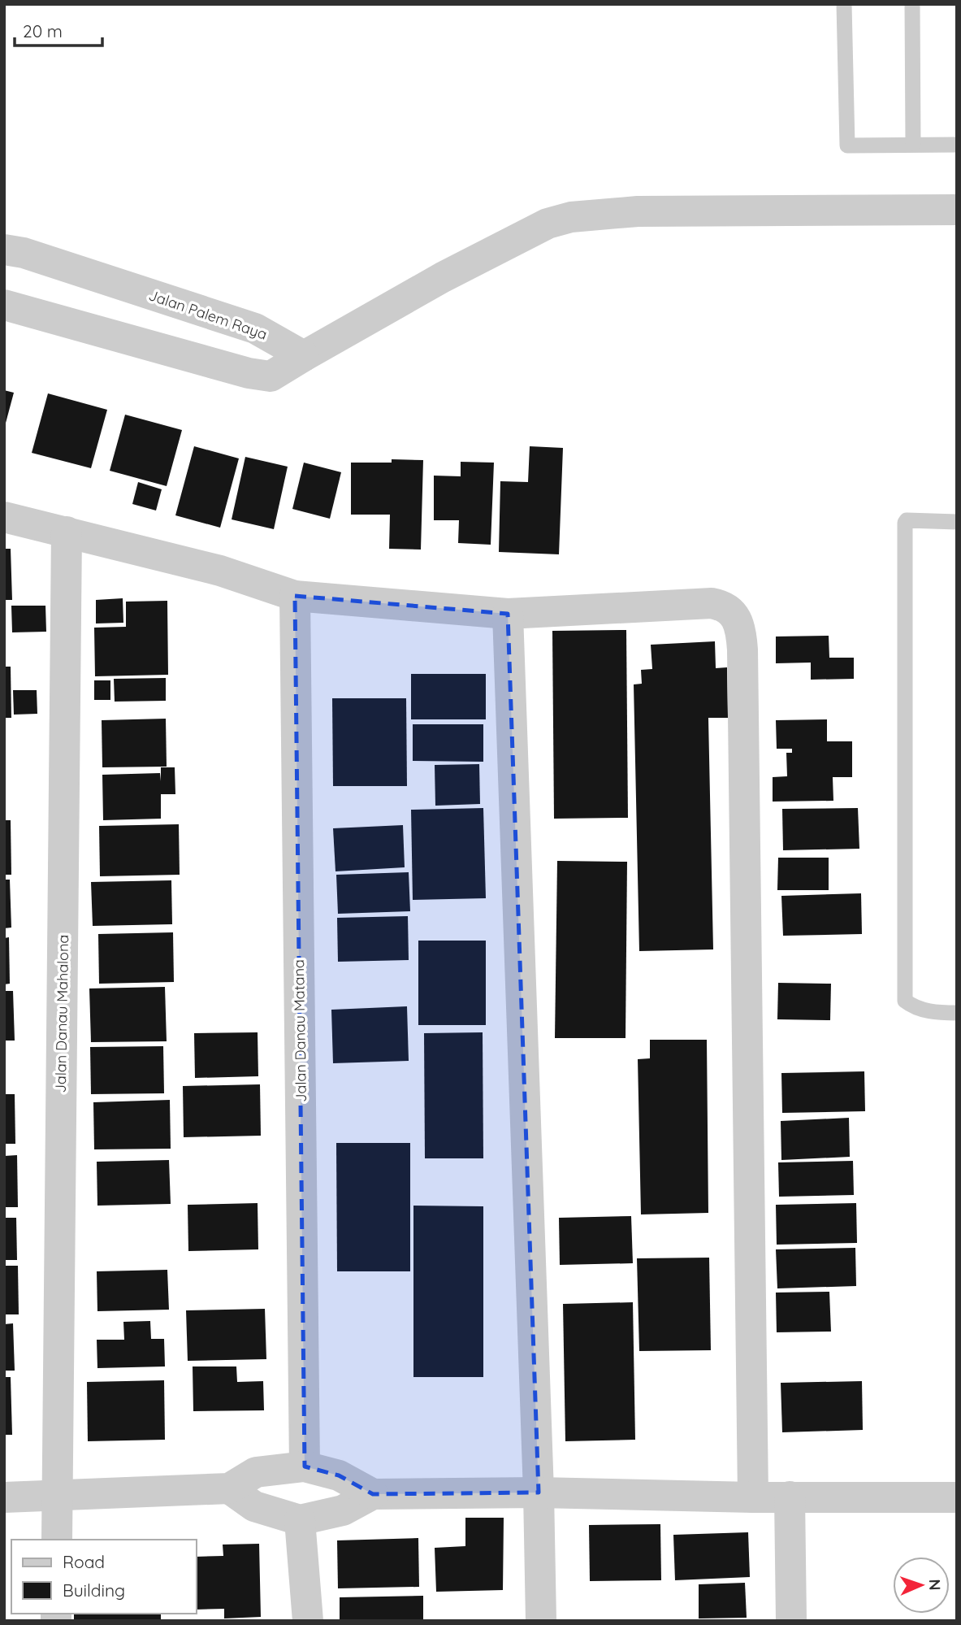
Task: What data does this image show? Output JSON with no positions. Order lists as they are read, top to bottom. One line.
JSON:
{"streets":{"street":["Jalan Palem Raya","Jalan Danau Mahalona","Jalan Danau Matana"]},"legend":["Road","Building"],"scale_bar":"20 m","north":"right"}
